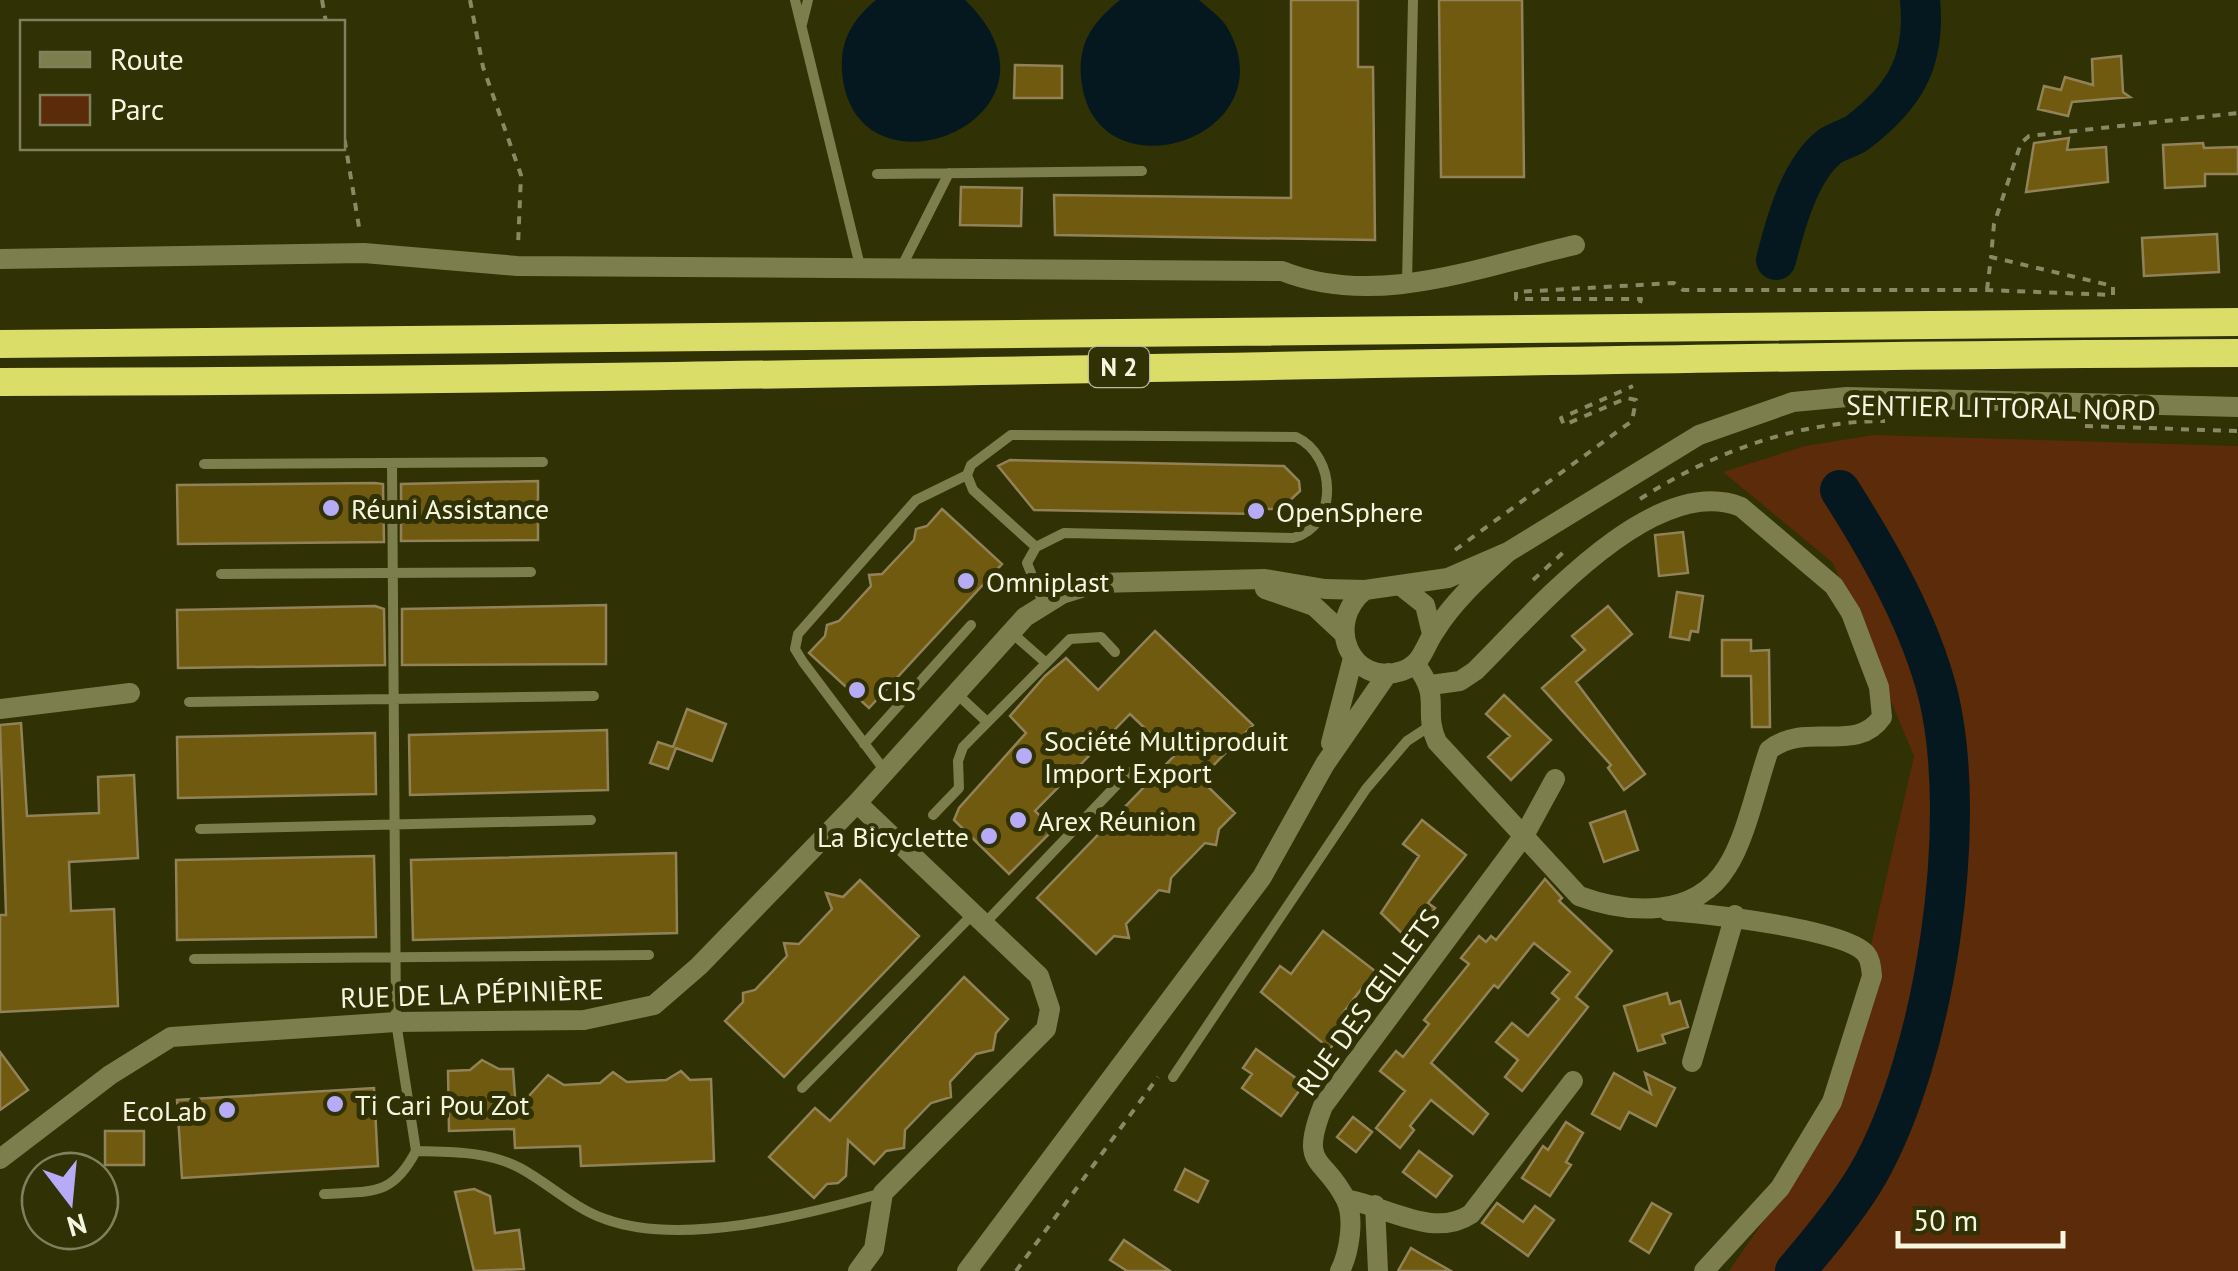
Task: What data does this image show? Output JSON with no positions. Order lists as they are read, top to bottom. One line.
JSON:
{"streets":{"highway":["N 2"],"street":["RUE DE LA PÉPINIÈRE","RUE DES ŒILLETS"],"path":["SENTIER LITTORAL NORD"]},"places":["Réuni Assistance","OpenSphere","Omniplast","CIS","Société Multiproduit Import Export","Arex Réunion","La Bicyclette","Ti Cari Pou Zot","EcoLab"],"legend":["Route","Parc"],"scale_bar":"50 m","north":"bottom"}
